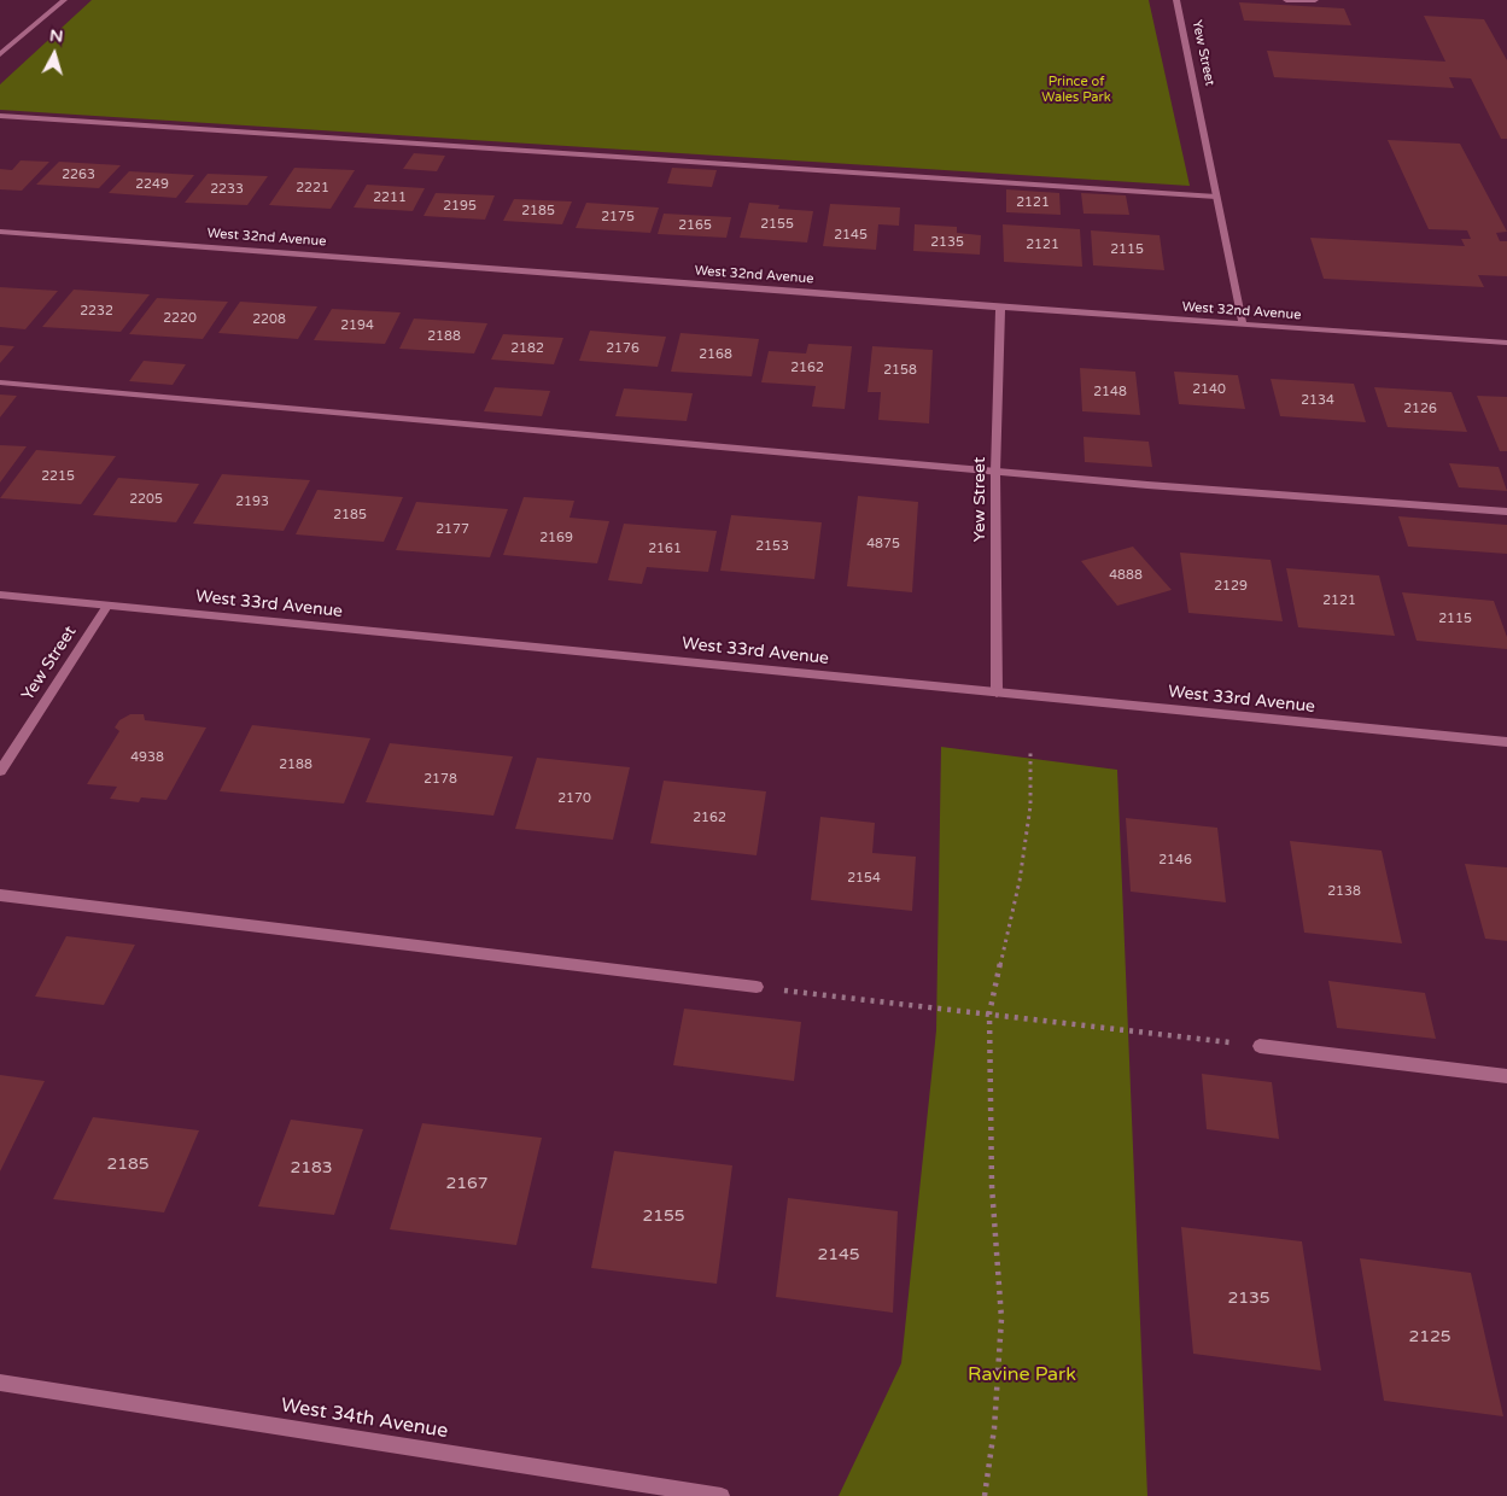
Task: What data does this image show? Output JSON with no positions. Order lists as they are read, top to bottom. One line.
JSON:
{"streets":{"street":["Yew Street","West 32nd Avenue","West 33rd Avenue","West 34th Avenue"]},"crossings":[["Yew Street","West 32nd Avenue"],["Yew Street","West 33rd Avenue"]],"parks":["Prince of Wales Park","Ravine Park"],"house_numbers":["2263","2249","2221","2233","2211","2121","2195","2185","2175","2155","2165","2145","2135","2121","2115","2232","2220","2208","2194","2188","2182","2176","2168","2162","2158","2140","2148","2134","2126","2215","2205","2193","2185","2177","2169","4875","2153","2161","4888","2129","2121","2115","4938","2188","2178","2170","2162","2146","2154","2138","2185","2183","2167","2155","2145","2135","2125"],"north":"top"}
